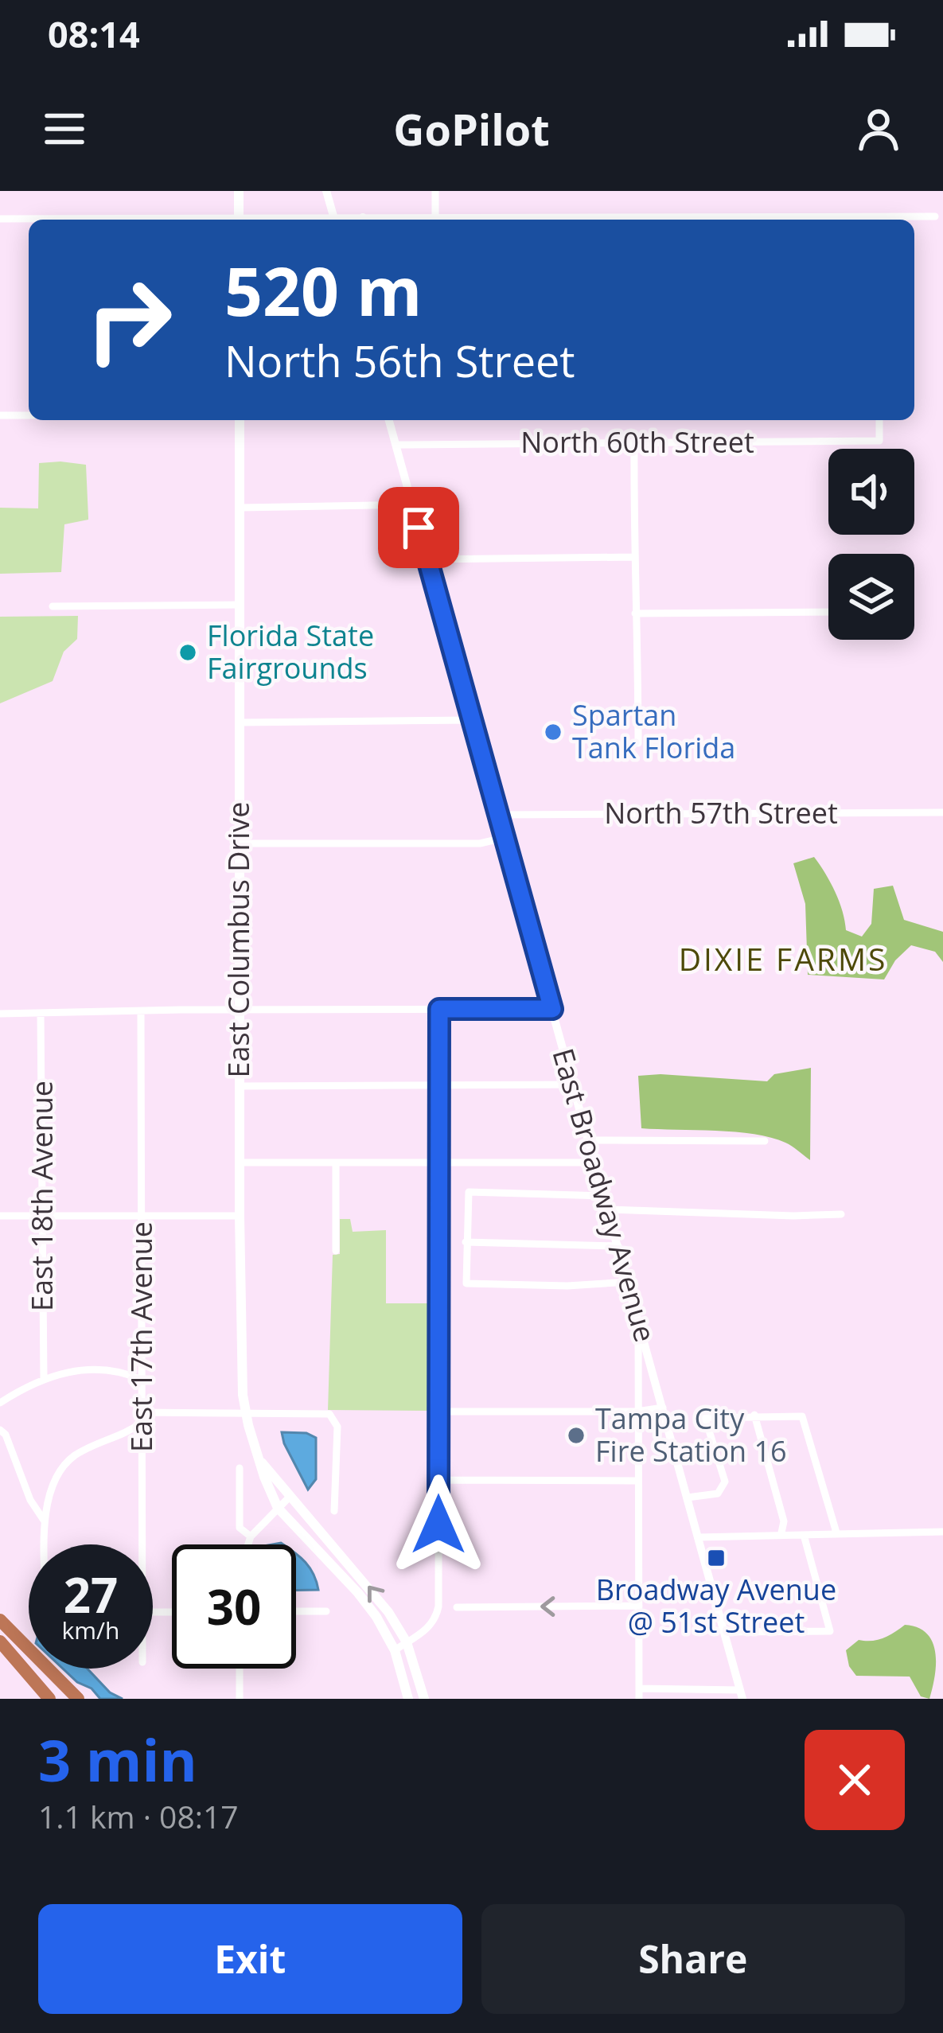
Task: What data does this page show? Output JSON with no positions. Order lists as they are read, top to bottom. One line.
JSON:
{"streets":{"main road":["East Columbus Drive"],"street":["North 60th Street","North 57th Street","East Broadway Avenue","East 18th Avenue","East 17th Avenue"]},"crossings":[["North 60th Street","East Broadway Avenue"],["North 57th Street","East Broadway Avenue"]],"districts":["DIXIE FARMS"],"places":{"other":["Florida State Fairgrounds","Spartan Tank Florida","Tampa City Fire Station 16"],"transit":["Broadway Avenue @ 51st Street"]},"page":{"status":"08:14","header":"GoPilot","turn":["520 m","North 56th Street"],"speed":"27 km/h","limit":"30","heading":["3 min","1.1 km · 08:17"],"buttons":["Exit","Share"]}}
